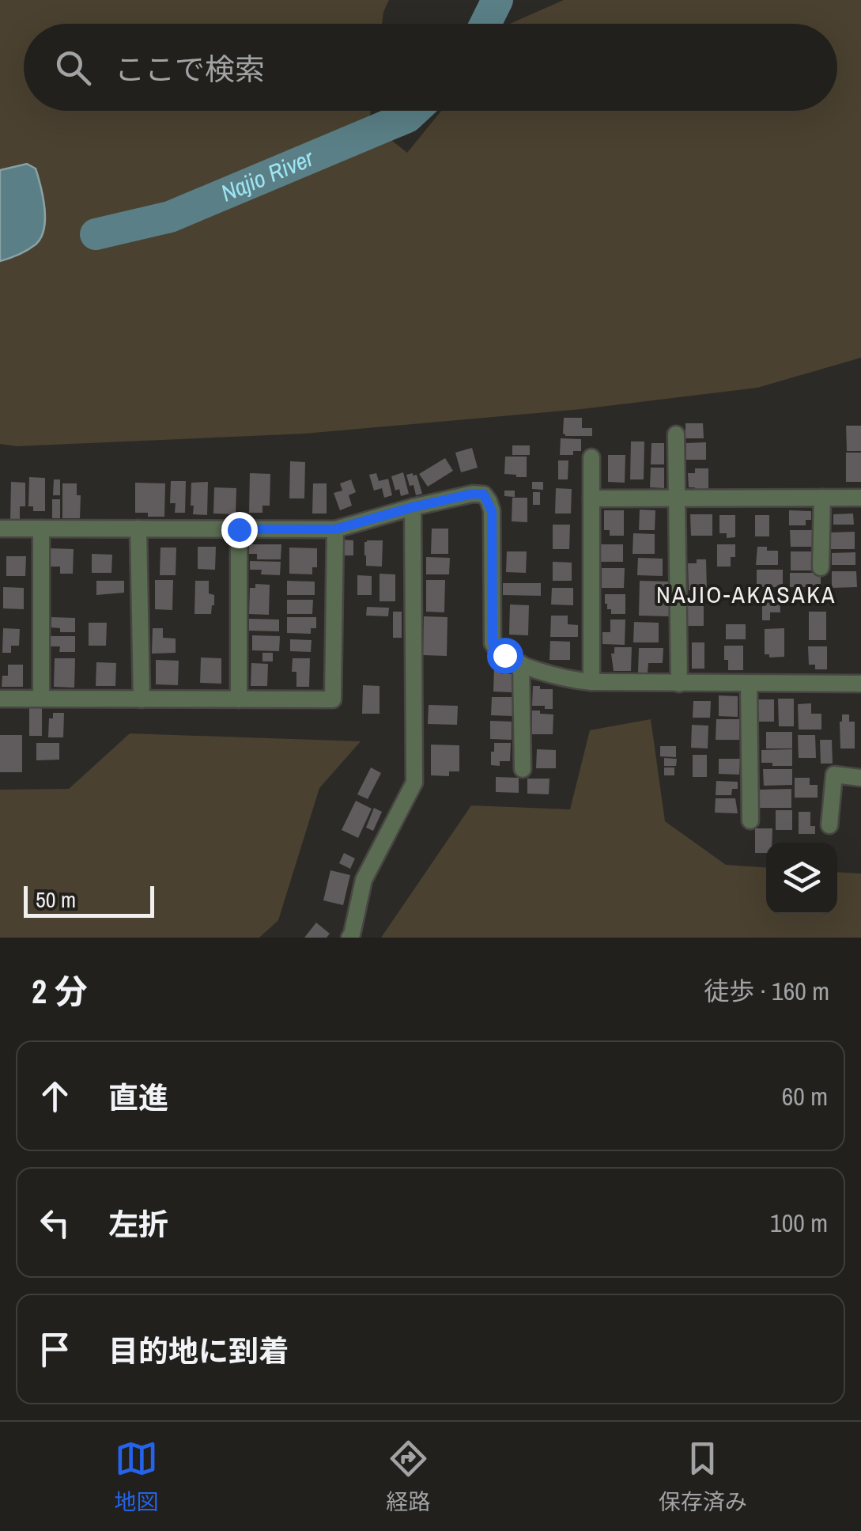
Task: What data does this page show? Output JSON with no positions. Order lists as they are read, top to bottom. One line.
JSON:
{"districts":["NAJIO-AKASAKA"],"water":["Najio River"],"scale_bar":"50 m","page":{"search":"ここで検索","scale":"50 m","heading":["2 分","徒歩 · 160 m"],"list":[["直進","60 m"],["左折","100 m"],"目的地に到着"],"nav":["地図","経路","保存済み"]}}
